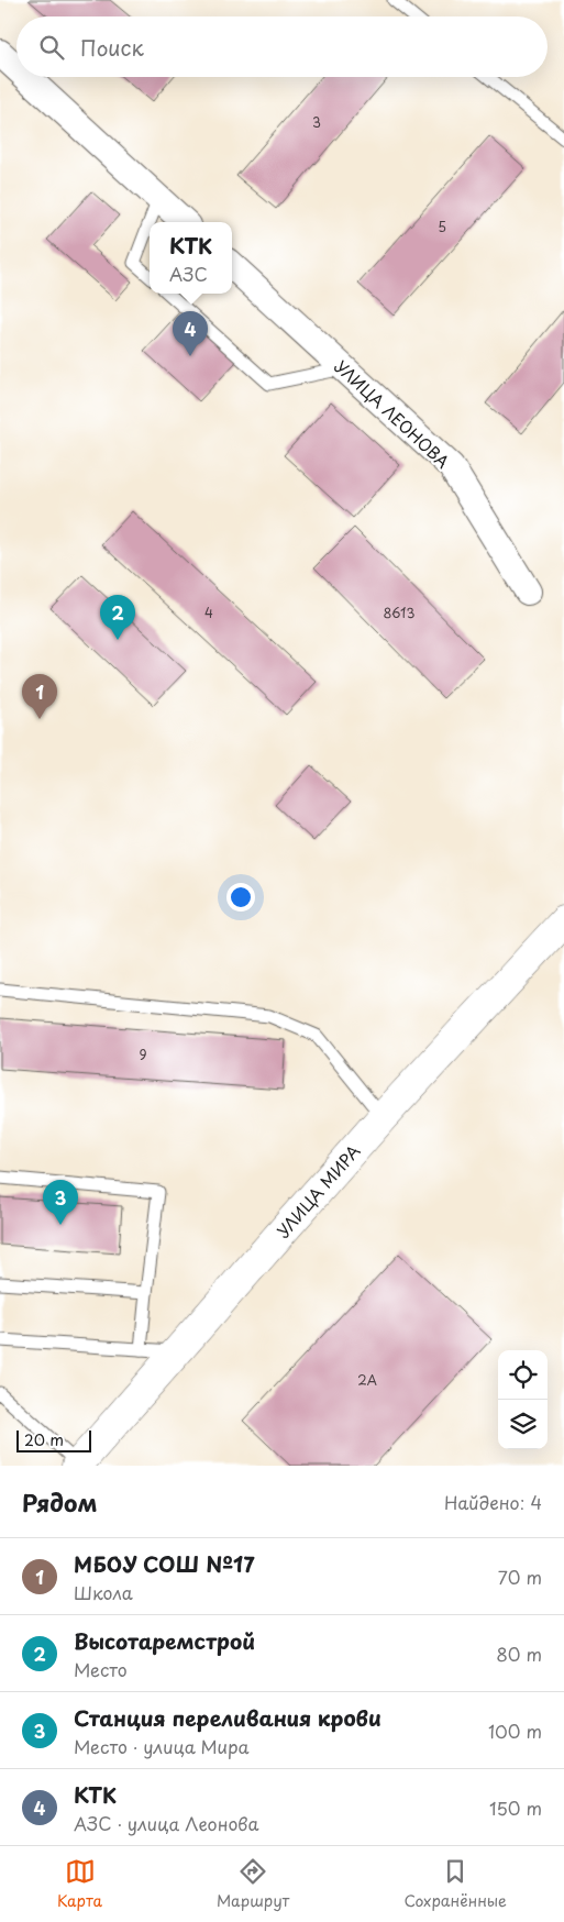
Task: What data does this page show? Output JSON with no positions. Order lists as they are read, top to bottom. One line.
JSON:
{"streets":{"street":["УЛИЦА ЛЕОНОВА","УЛИЦА МИРА"]},"house_numbers":["3","5","4","8613","9","2А"],"scale_bar":"20 m","page":{"search":"Поиск","popup":["КТК","АЗС"],"pins":["4","2","1","3"],"scale":"20 m","heading":["Рядом","Найдено: 4"],"list":[{"mark":"1","name":"МБОУ СОШ №17","note":"Школа","value":"70 m"},{"mark":"2","name":"Высотаремстрой","note":"Место","value":"80 m"},{"mark":"3","name":"Станция переливания крови","note":"Место · улица Мира","value":"100 m"},{"mark":"4","name":"КТК","note":"АЗС · улица Леонова","value":"150 m"}],"nav":["Карта","Маршрут","Сохранённые"]}}
